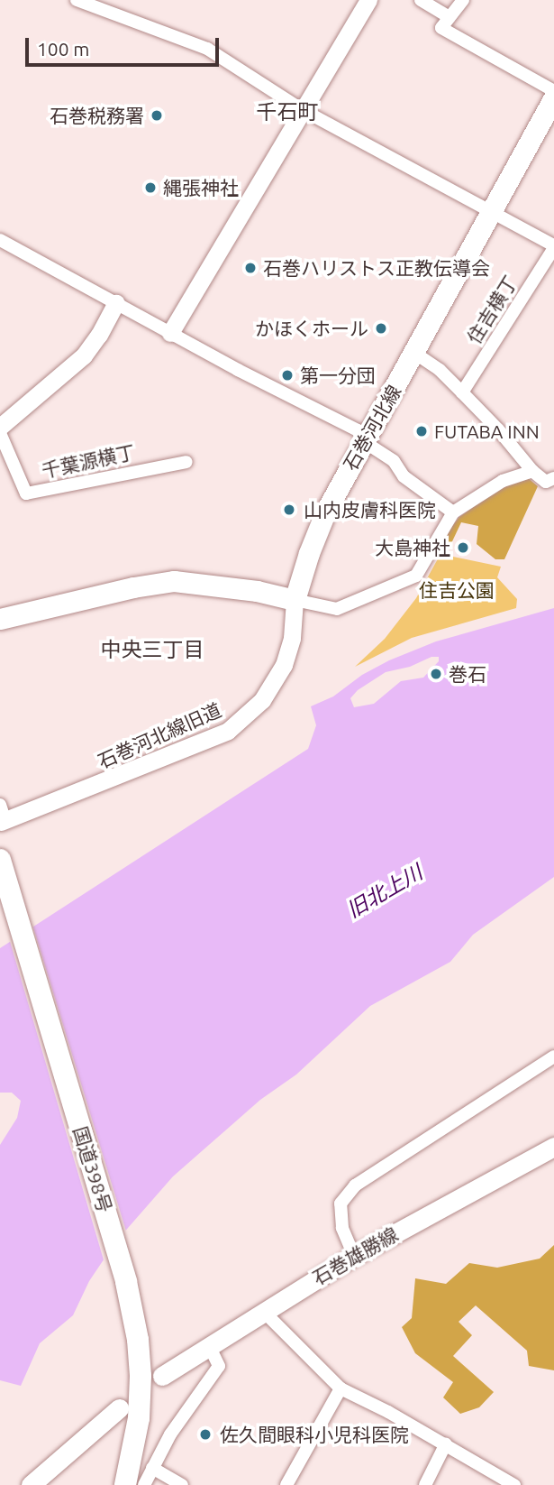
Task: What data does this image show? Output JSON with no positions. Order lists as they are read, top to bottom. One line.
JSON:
{"streets":{"highway":["国道398号"],"main road":["石巻河北線","石巻雄勝線"],"street":["住吉横丁","千葉源横丁","石巻河北線旧道"]},"crossings":[["石巻河北線","石巻河北線旧道"]],"districts":["千石町","中央三丁目"],"water":["旧北上川"],"parks":["住吉公園"],"places":["石巻税務署","縄張神社","石巻ハリストス正教伝導会","かほくホール","第一分団","FUTABA INN","山内皮膚科医院","大島神社","巻石","佐久間眼科小児科医院"],"scale_bar":"100 m"}
